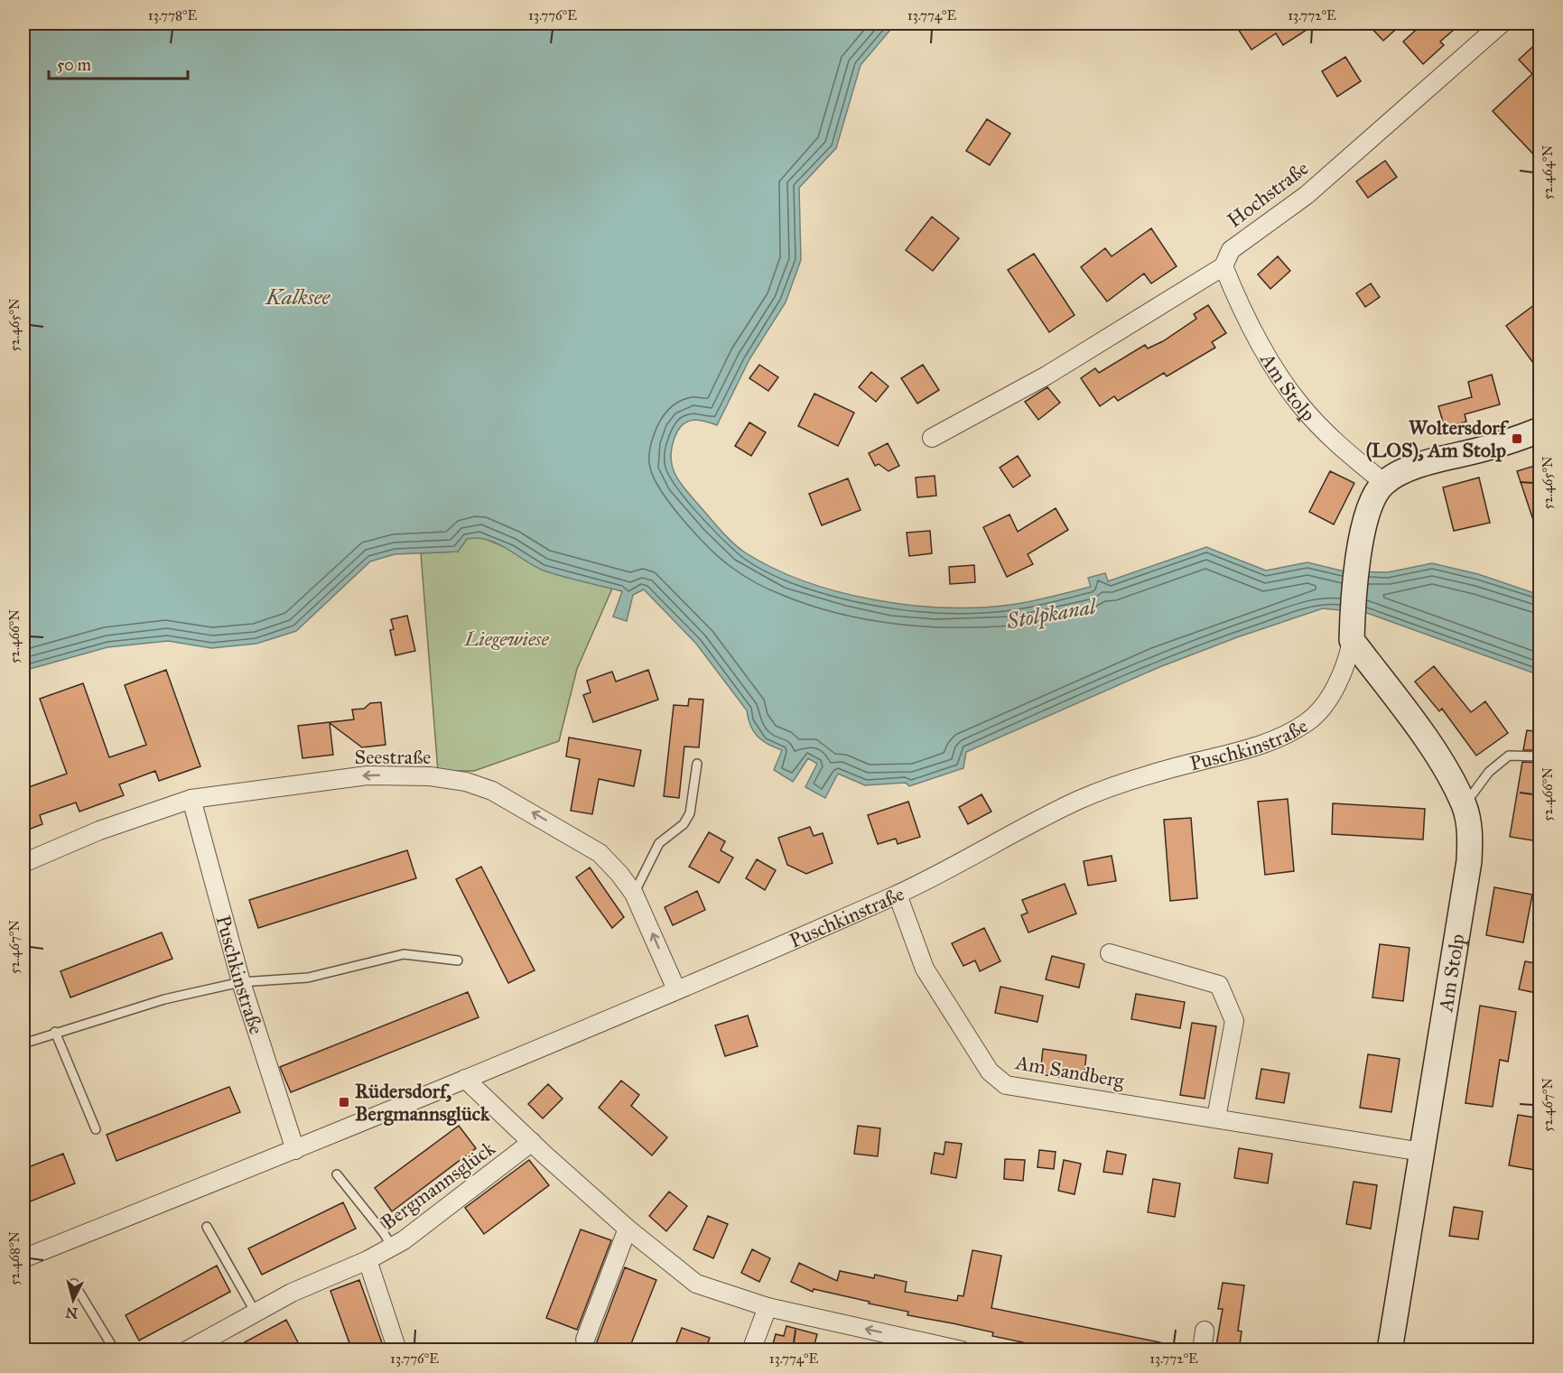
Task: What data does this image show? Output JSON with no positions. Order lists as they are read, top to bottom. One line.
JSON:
{"streets":{"main road":["Am Stolp"],"street":["Hochstraße","Puschkinstraße","Seestraße","Am Sandberg","Bergmannsglück"]},"crossings":[["Hochstraße","Am Stolp"],["Am Stolp","Puschkinstraße"],["Am Stolp","Am Sandberg"],["Puschkinstraße","Seestraße"],["Puschkinstraße","Am Sandberg"],["Puschkinstraße","Bergmannsglück"]],"one_way":["Seestraße"],"water":["Kalksee","Stolpkanal"],"parks":["Liegewiese"],"places":{"transit":["Woltersdorf (LOS), Am Stolp","Rüdersdorf, Bergmannsglück"]},"scale_bar":"50 m","north":"bottom","coordinates":["13.778°E","13.776°E","13.774°E","13.772°E","52.464°N","52.465°N","52.466°N","52.467°N","52.468°N"]}
